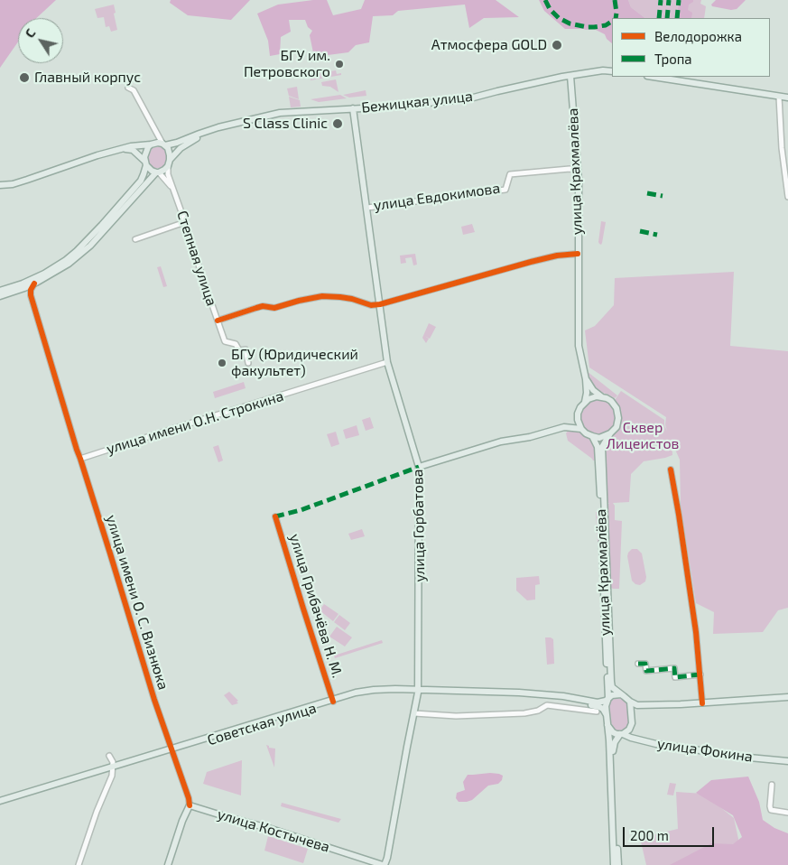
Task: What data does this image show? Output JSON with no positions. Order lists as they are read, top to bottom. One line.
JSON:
{"streets":{"main road":["Бежицкая улица","улица Крахмалёва","улица Горбатова","Советская улица","улица Фокина","улица Костычева"],"street":["улица Евдокимова","Степная улица","улица имени О.Н. Строкина","улица имени О. С. Визнюка","улица Грибачёва Н. М."]},"crossings":[["Бежицкая улица","улица Крахмалёва"],["Бежицкая улица","улица Горбатова"],["улица Крахмалёва","улица Евдокимова"],["улица Крахмалёва","Советская улица"],["улица Крахмалёва","улица Фокина"],["улица Евдокимова","улица Горбатова"],["улица имени О.Н. Строкина","улица Горбатова"],["улица имени О.Н. Строкина","улица имени О. С. Визнюка"],["улица Горбатова","Советская улица"],["улица Горбатова","улица Костычева"],["улица имени О. С. Визнюка","Советская улица"],["улица имени О. С. Визнюка","улица Костычева"],["улица Грибачёва Н. М.","Советская улица"],["Советская улица","улица Фокина"]],"parks":["Сквер Лицеистов"],"places":["Атмосфера GOLD","БГУ им. Петровского","Главный корпус","S Class Clinic","БГУ (Юридический факультет)"],"legend":["Велодорожка","Тропа"],"scale_bar":"200 m","north":"top left"}
